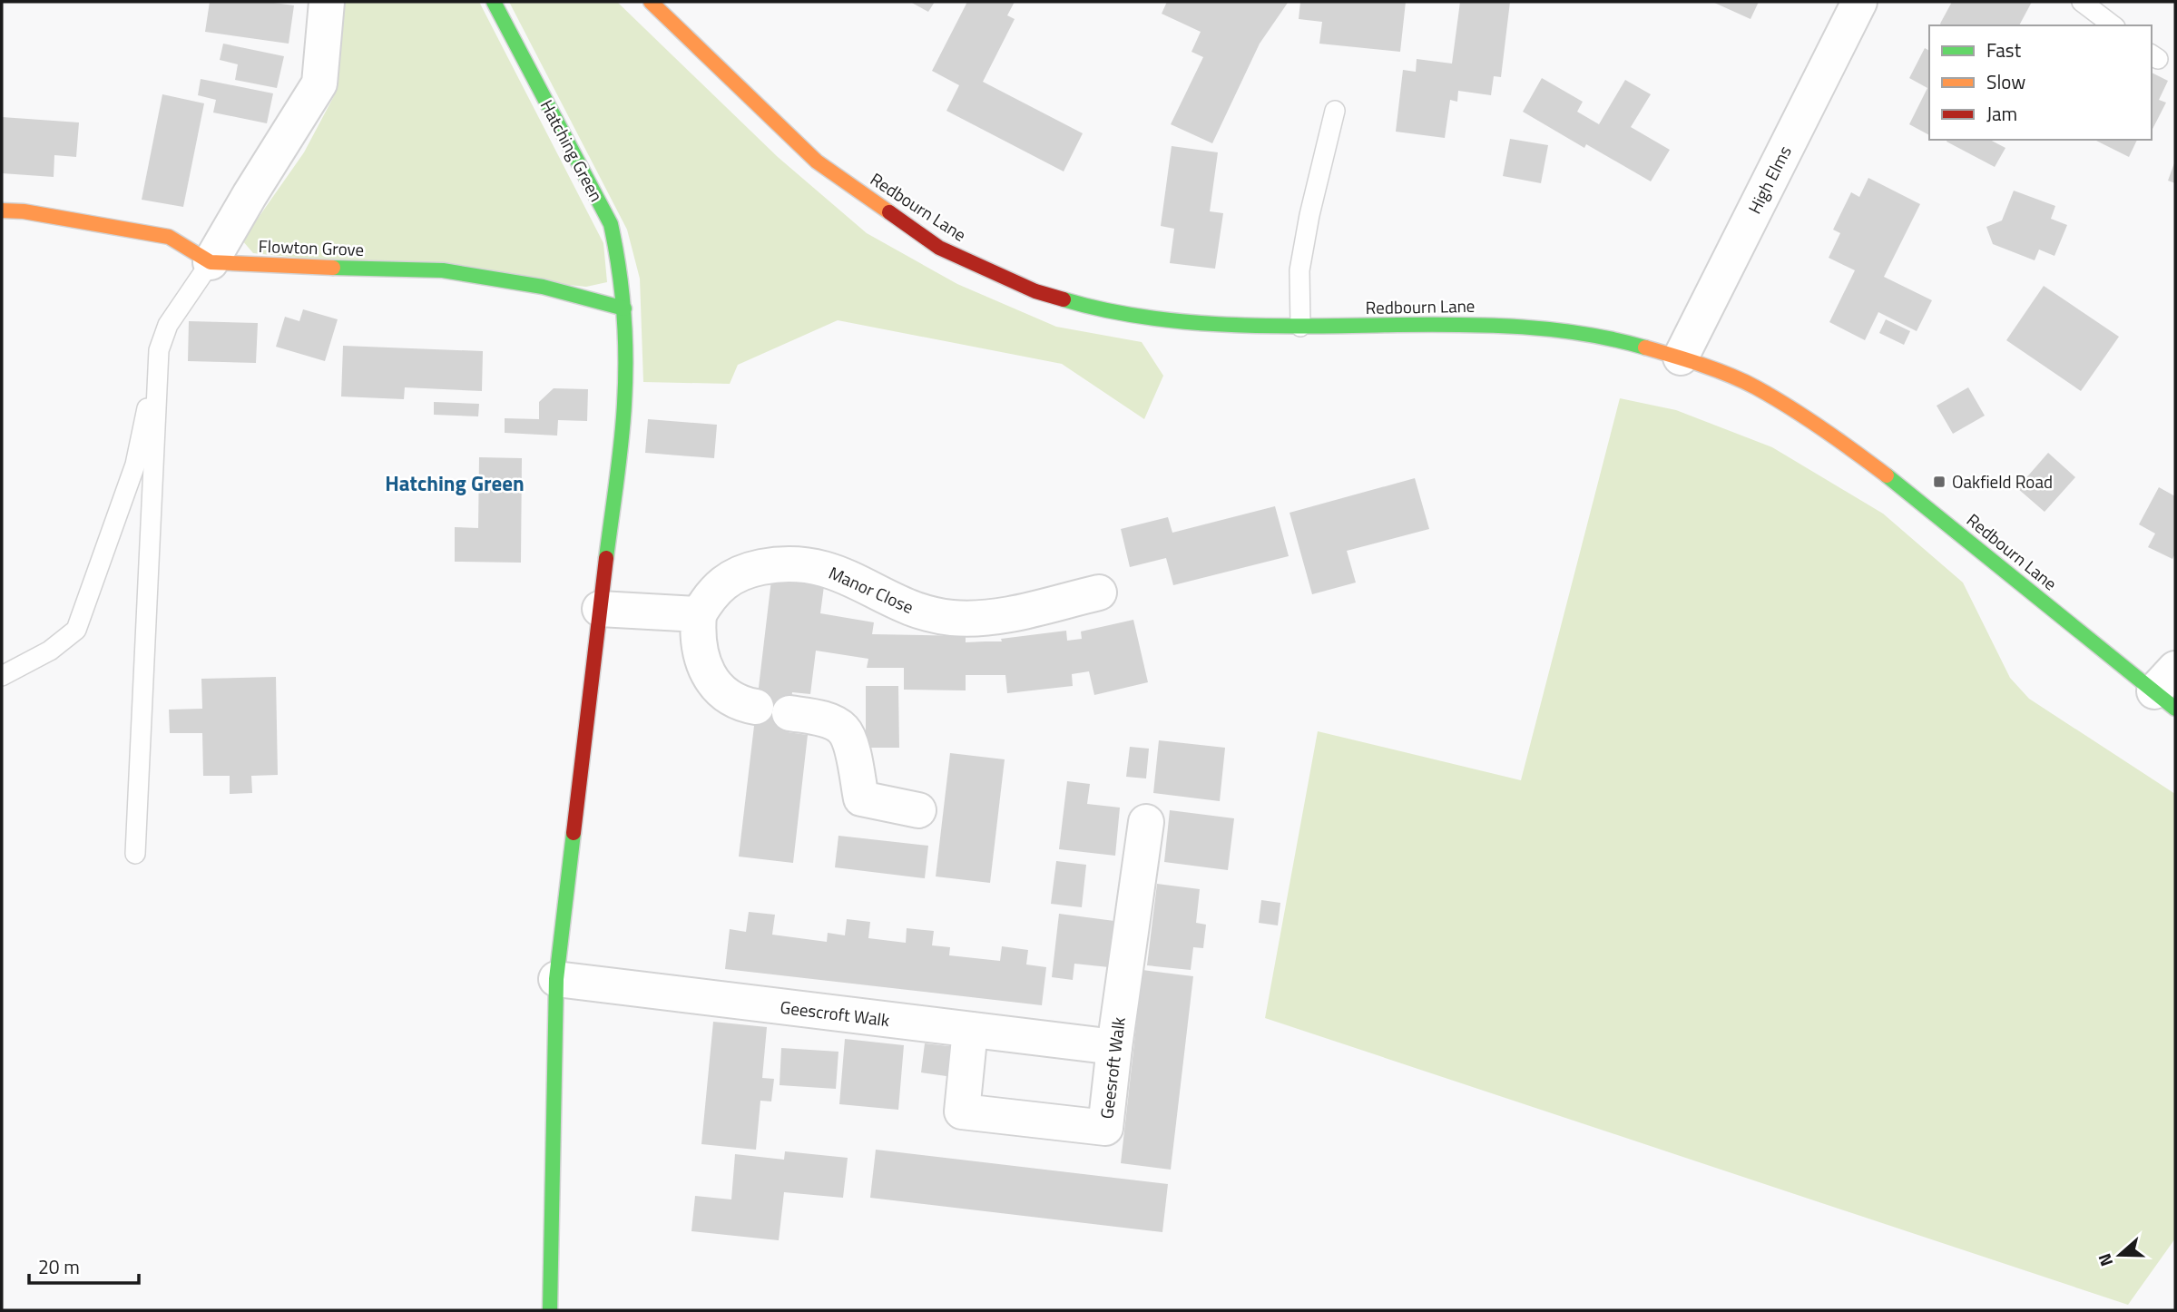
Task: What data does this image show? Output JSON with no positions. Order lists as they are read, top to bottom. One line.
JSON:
{"streets":{"street":["Hatching Green","High Elms","Redbourn Lane","Flowton Grove","Manor Close","Geescroft Walk","Geesroft Walk"]},"crossings":[["Hatching Green","Flowton Grove"],["Hatching Green","Geescroft Walk"],["High Elms","Redbourn Lane"],["Geescroft Walk","Geesroft Walk"]],"districts":["Hatching Green"],"places":{"transit":["Oakfield Road"]},"legend":["Fast","Slow","Jam"],"scale_bar":"20 m","north":"left"}
